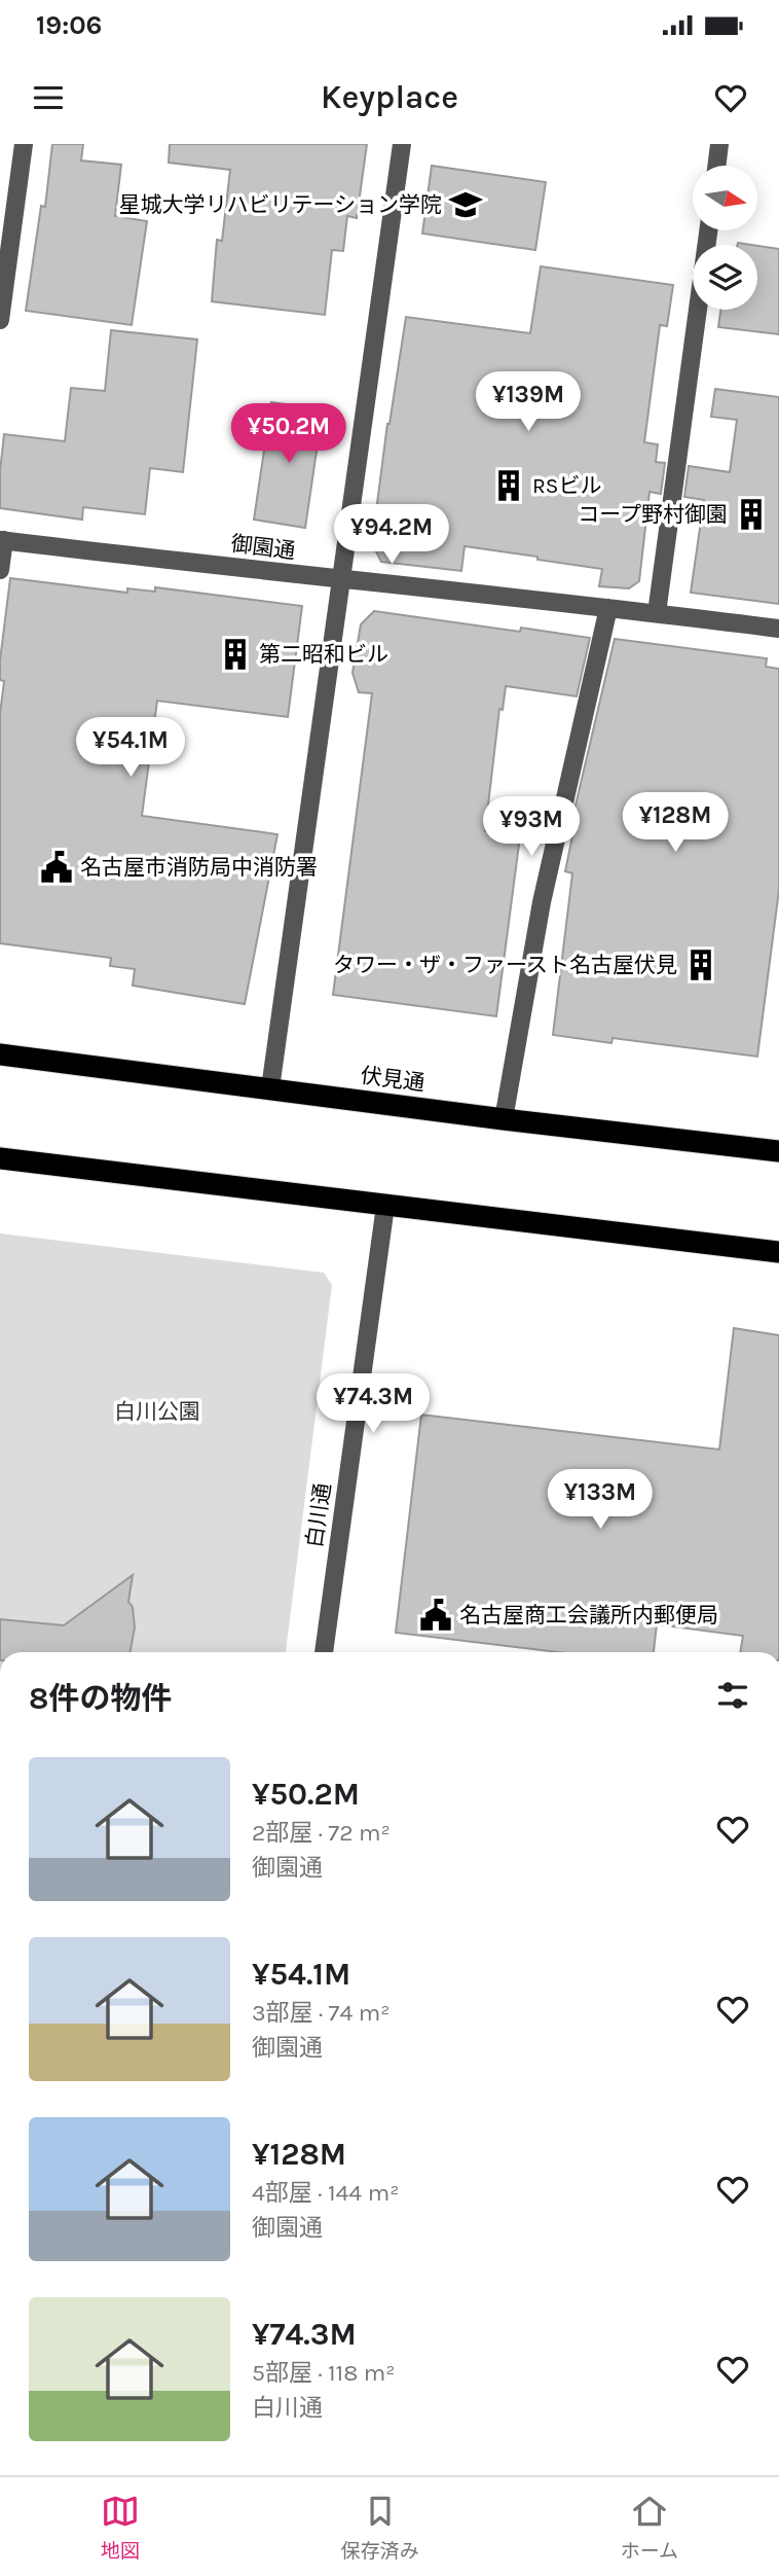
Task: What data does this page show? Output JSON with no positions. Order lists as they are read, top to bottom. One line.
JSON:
{"streets":{"highway":["伏見通"],"street":["御園通","白川通"]},"parks":["白川公園"],"places":{"school or university":["星城大学リハビリテーション学院"],"building":["RSビル","コープ野村御園","第二昭和ビル","タワー・ザ・ファースト名古屋伏見"],"public building":["名古屋市消防局中消防署","名古屋商工会議所内郵便局"]},"north":"right","page":{"status":"19:06","header":"Keyplace","price":["¥139M","¥50.2M","¥94.2M","¥54.1M","¥128M","¥93M","¥74.3M","¥133M"],"heading":"8件の物件","list":[{"name":"¥50.2M","note":"2部屋 · 72 m² · 御園通"},{"name":"¥54.1M","note":"3部屋 · 74 m² · 御園通"},{"name":"¥128M","note":"4部屋 · 144 m² · 御園通"},{"name":"¥74.3M","note":"5部屋 · 118 m² · 白川通"}],"tabs":["地図","保存済み","ホーム"]}}
